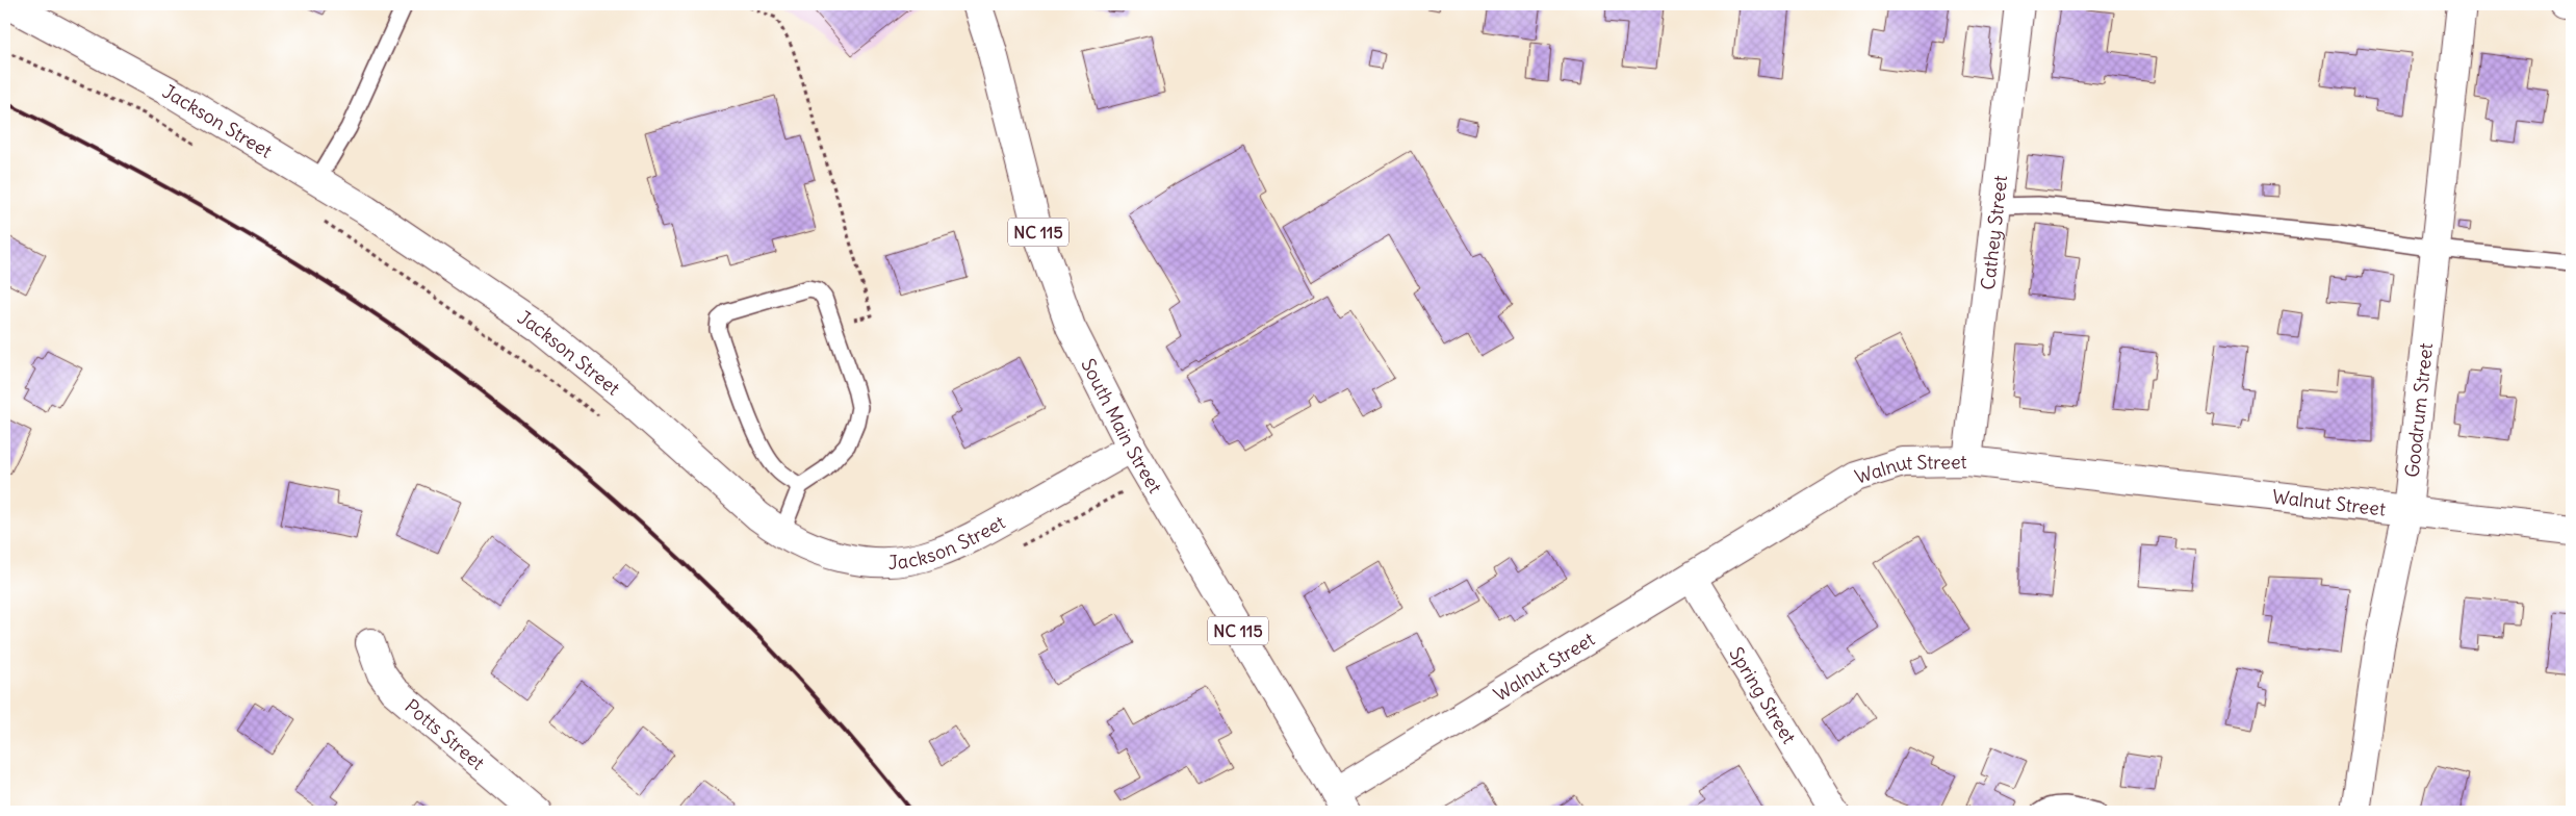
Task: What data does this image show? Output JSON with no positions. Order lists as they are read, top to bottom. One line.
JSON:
{"streets":{"street":["Jackson Street","NC 115","Cathey Street","Goodrum Street","South Main Street","Walnut Street","Spring Street","Potts Street"]},"crossings":[["Jackson Street","South Main Street"],["Cathey Street","Walnut Street"],["Goodrum Street","Walnut Street"],["South Main Street","Walnut Street"],["Walnut Street","Spring Street"]]}
